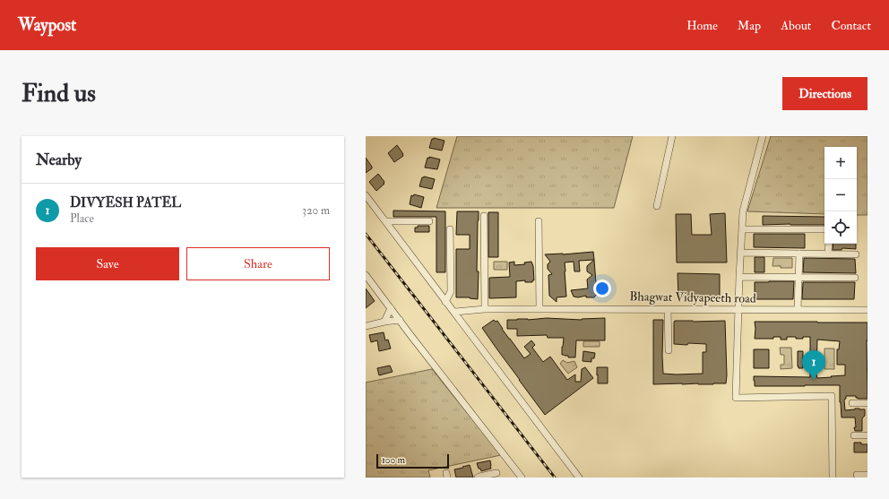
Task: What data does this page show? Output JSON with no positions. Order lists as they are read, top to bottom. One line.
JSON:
{"streets":{"street":["Bhagwat Vidyapeeth road"]},"scale_bar":"100 m","page":{"header":"Waypost","nav":["Home","Map","About","Contact"],"buttons":["Directions",["Save","Share"]],"title":"Find us","heading":"Nearby","map_buttons":["+","−"],"list":[{"mark":"1","name":"DIVYESH PATEL","note":"Place","value":"320 m"}],"pins":"1","scale":"100 m"}}
